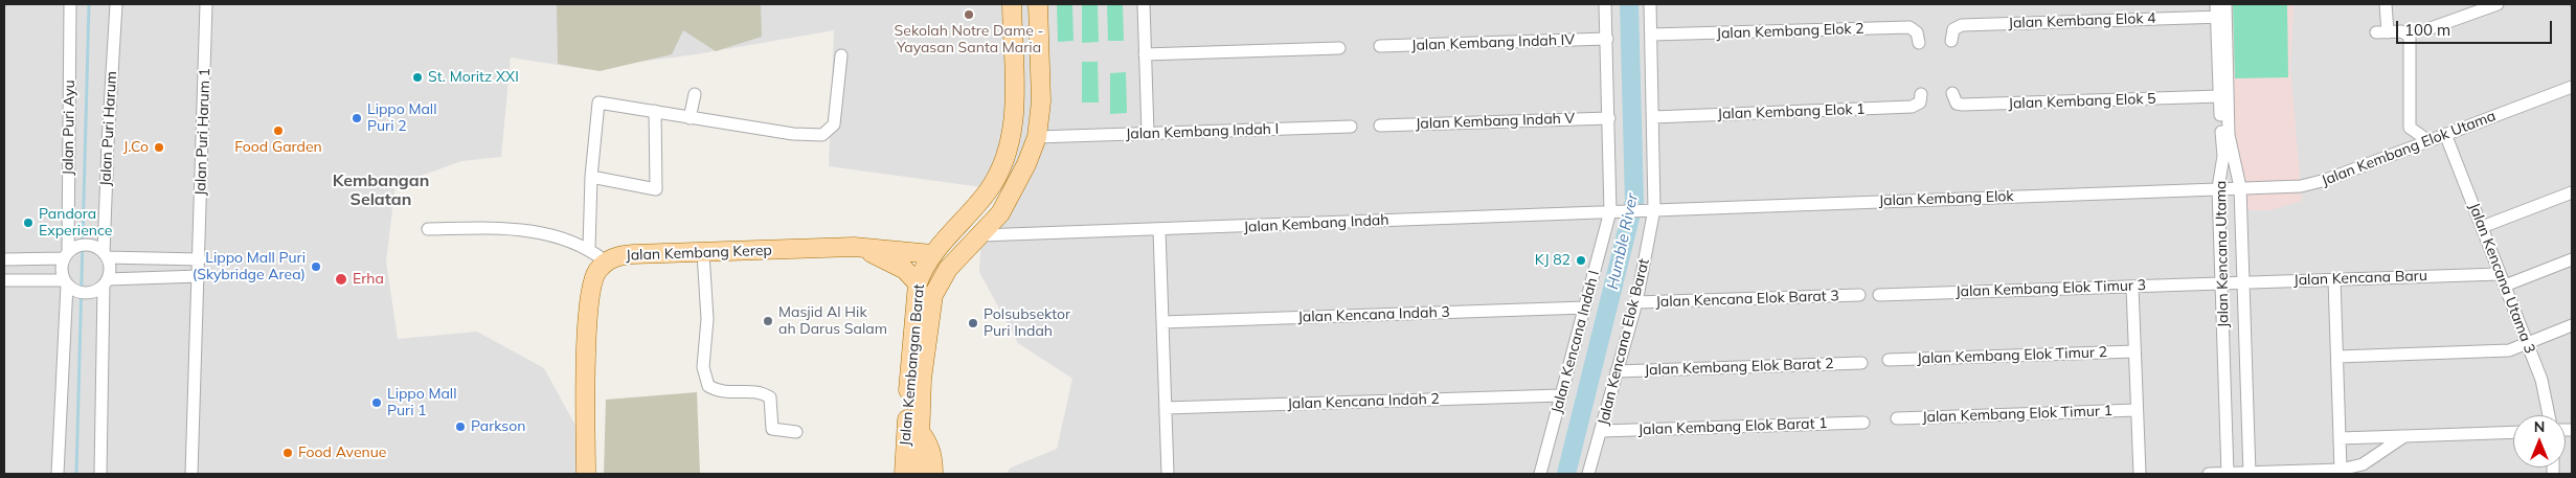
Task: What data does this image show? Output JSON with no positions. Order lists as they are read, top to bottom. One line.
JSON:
{"streets":{"main road":["Jalan Kembang Kerep","Jalan Kembangan Barat"],"street":["Jalan Kembang Elok 4","Jalan Kembang Elok 2","Jalan Kembang Indah IV","Jalan Kembang Elok 5","Jalan Kembang Elok 1","Jalan Kembang Indah V","Jalan Puri Ayu","Jalan Puri Harum","Jalan Puri Harum 1","Jalan Kembang Indah I","Jalan Kembang Elok Utama","Jalan Kembang Elok","Jalan Kembang Indah","Jalan Kencana Utama","Jalan Kencana Baru","Jalan Kencana Utama 3","Jalan Kembang Elok Timur 3","Jalan Kencana Elok Barat 3","Jalan Kencana Indah 3","Jalan Kencana Indah I","Jalan Kencana Elok Barat","Jalan Kembang Elok Timur 2","Jalan Kembang Elok Barat 2","Jalan Kencana Indah 2","Jalan Kembang Elok Timur 1","Jalan Kembang Elok Barat 1"]},"crossings":[["Jalan Kembang Elok 2","Jalan Kencana Elok Barat"],["Jalan Kembang Indah IV","Jalan Kencana Indah I"],["Jalan Kembang Elok 5","Jalan Kencana Utama"],["Jalan Kembang Elok 1","Jalan Kencana Elok Barat"],["Jalan Kembang Indah V","Jalan Kencana Indah I"],["Jalan Puri Ayu","Jalan Puri Harum"],["Jalan Kembang Indah I","Jalan Kembangan Barat"],["Jalan Kembang Elok Utama","Jalan Kembang Elok"],["Jalan Kembang Elok Utama","Jalan Kencana Utama"],["Jalan Kembang Elok Utama","Jalan Kencana Utama 3"],["Jalan Kembang Elok","Jalan Kembang Indah"],["Jalan Kembang Elok","Jalan Kencana Utama"],["Jalan Kembang Elok","Jalan Kencana Elok Barat"],["Jalan Kembang Indah","Jalan Kencana Indah I"],["Jalan Kembang Indah","Jalan Kencana Elok Barat"],["Jalan Kembang Indah","Jalan Kembangan Barat"],["Jalan Kembang Kerep","Jalan Kembangan Barat"],["Jalan Kencana Utama","Jalan Kencana Baru"],["Jalan Kencana Utama","Jalan Kembang Elok Timur 3"],["Jalan Kencana Baru","Jalan Kencana Utama 3"],["Jalan Kencana Baru","Jalan Kembang Elok Timur 3"],["Jalan Kencana Elok Barat 3","Jalan Kencana Elok Barat"],["Jalan Kencana Indah 3","Jalan Kencana Indah I"],["Jalan Kencana Indah I","Jalan Kencana Indah 2"],["Jalan Kencana Elok Barat","Jalan Kembang Elok Barat 2"],["Jalan Kencana Elok Barat","Jalan Kembang Elok Barat 1"]],"districts":["Kembangan Selatan"],"water":["Humble River"],"places":["Sekolah Notre Dame - Yayasan Santa Maria","St. Moritz XXI","Lippo Mall Puri 2","Food Garden","J.Co","Pandora Experience","KJ 82","Lippo Mall Puri (Skybridge Area)","Erha","Masjid Al Hik ah Darus Salam","Polsubsektor Puri Indah","Lippo Mall Puri 1","Parkson","Food Avenue"],"scale_bar":"100 m","north":"top"}
